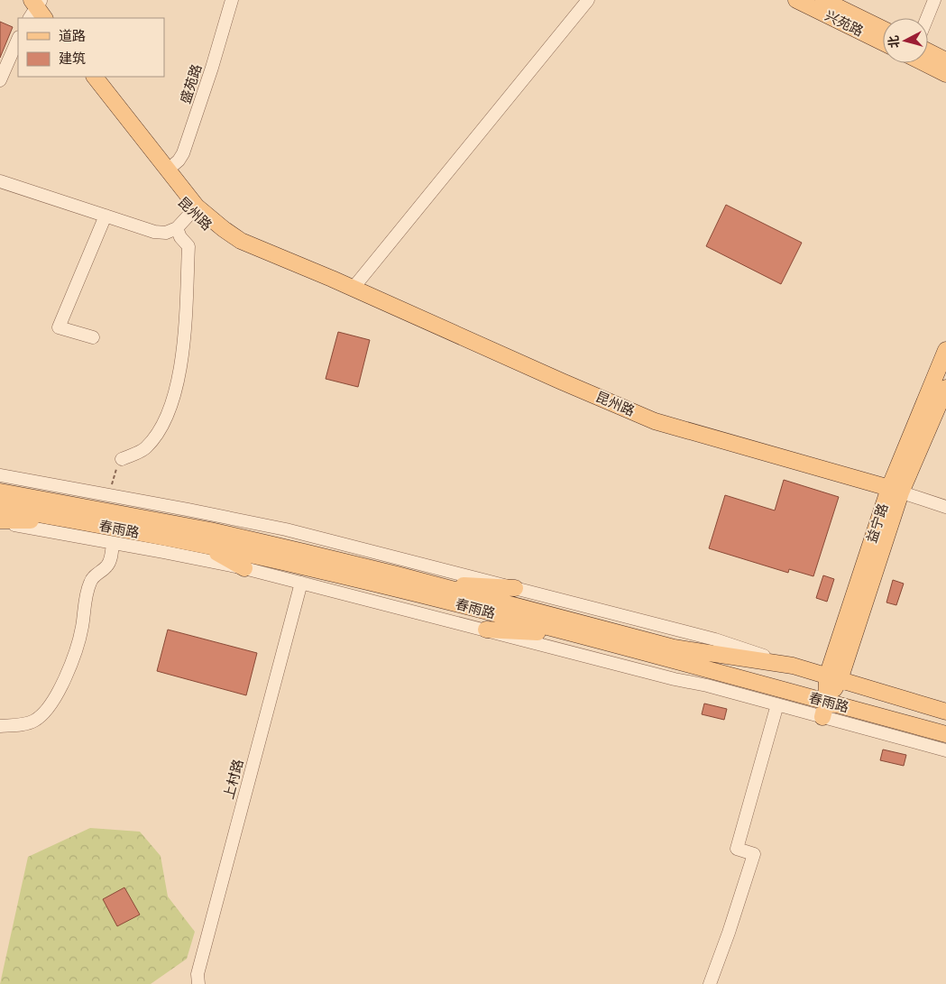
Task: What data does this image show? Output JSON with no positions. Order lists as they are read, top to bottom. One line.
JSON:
{"streets":{"main road":["兴苑路","昆州路","益宁路","春雨路"],"street":["盛苑路","上村路"]},"crossings":[["盛苑路","昆州路"],["昆州路","益宁路"],["益宁路","春雨路"]],"legend":["道路","建筑"],"north":"left"}
